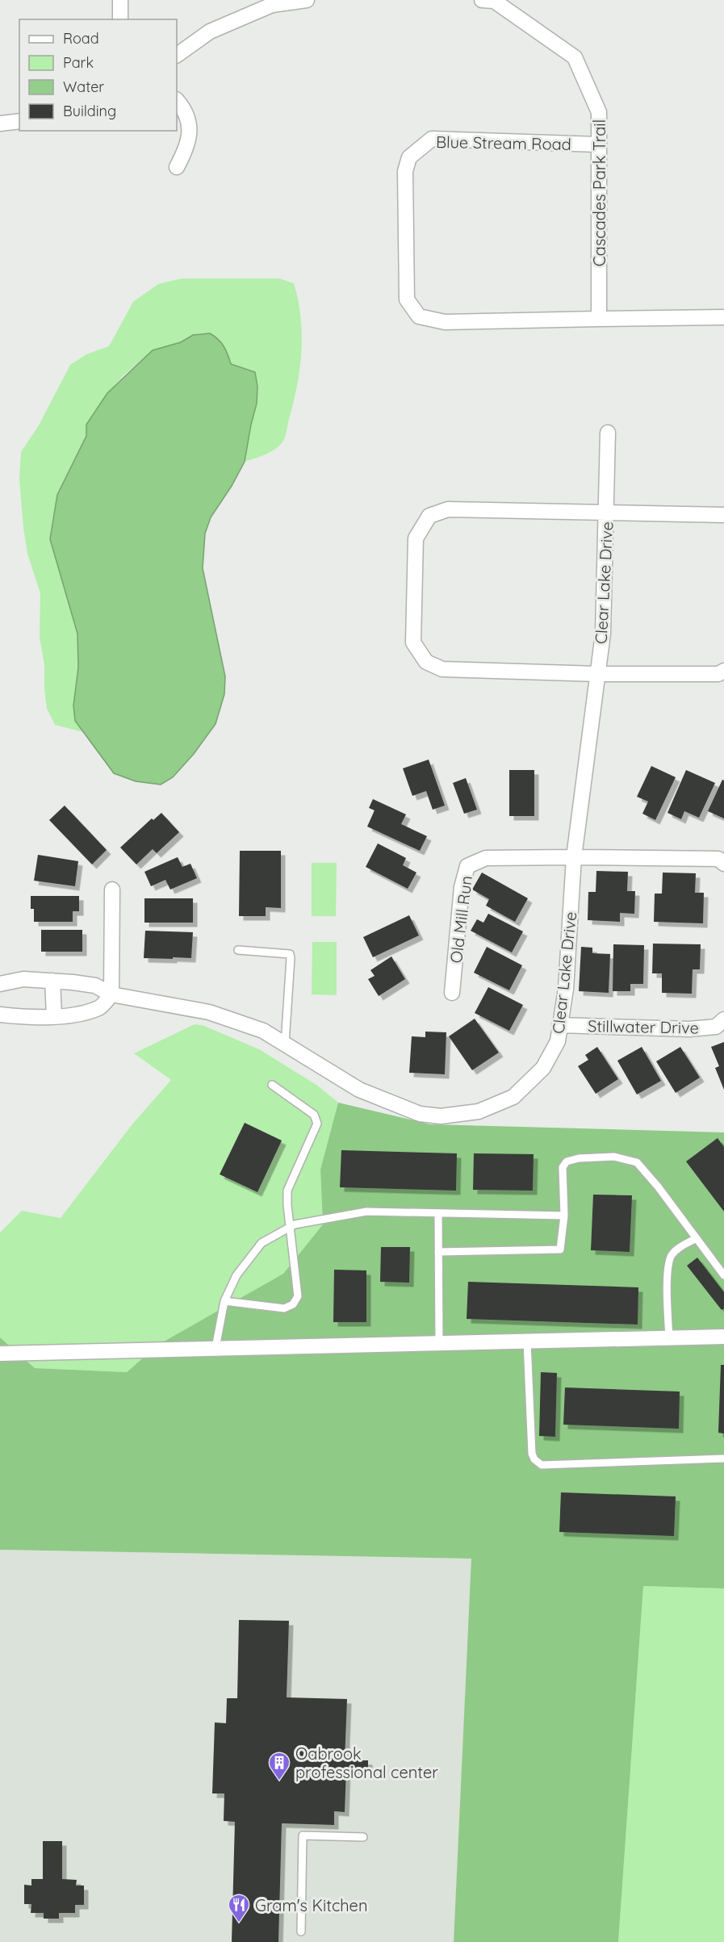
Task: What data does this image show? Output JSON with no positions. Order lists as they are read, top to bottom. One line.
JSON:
{"streets":{"street":["Blue Stream Road","Cascades Park Trail","Clear Lake Drive","Old Mill Run","Stillwater Drive"]},"crossings":[["Blue Stream Road","Cascades Park Trail"],["Clear Lake Drive","Old Mill Run"],["Clear Lake Drive","Stillwater Drive"]],"places":{"building":["Oabrook professional center"],"restaurant":["Gram's Kitchen"]},"legend":["Road","Park","Water","Building"]}
